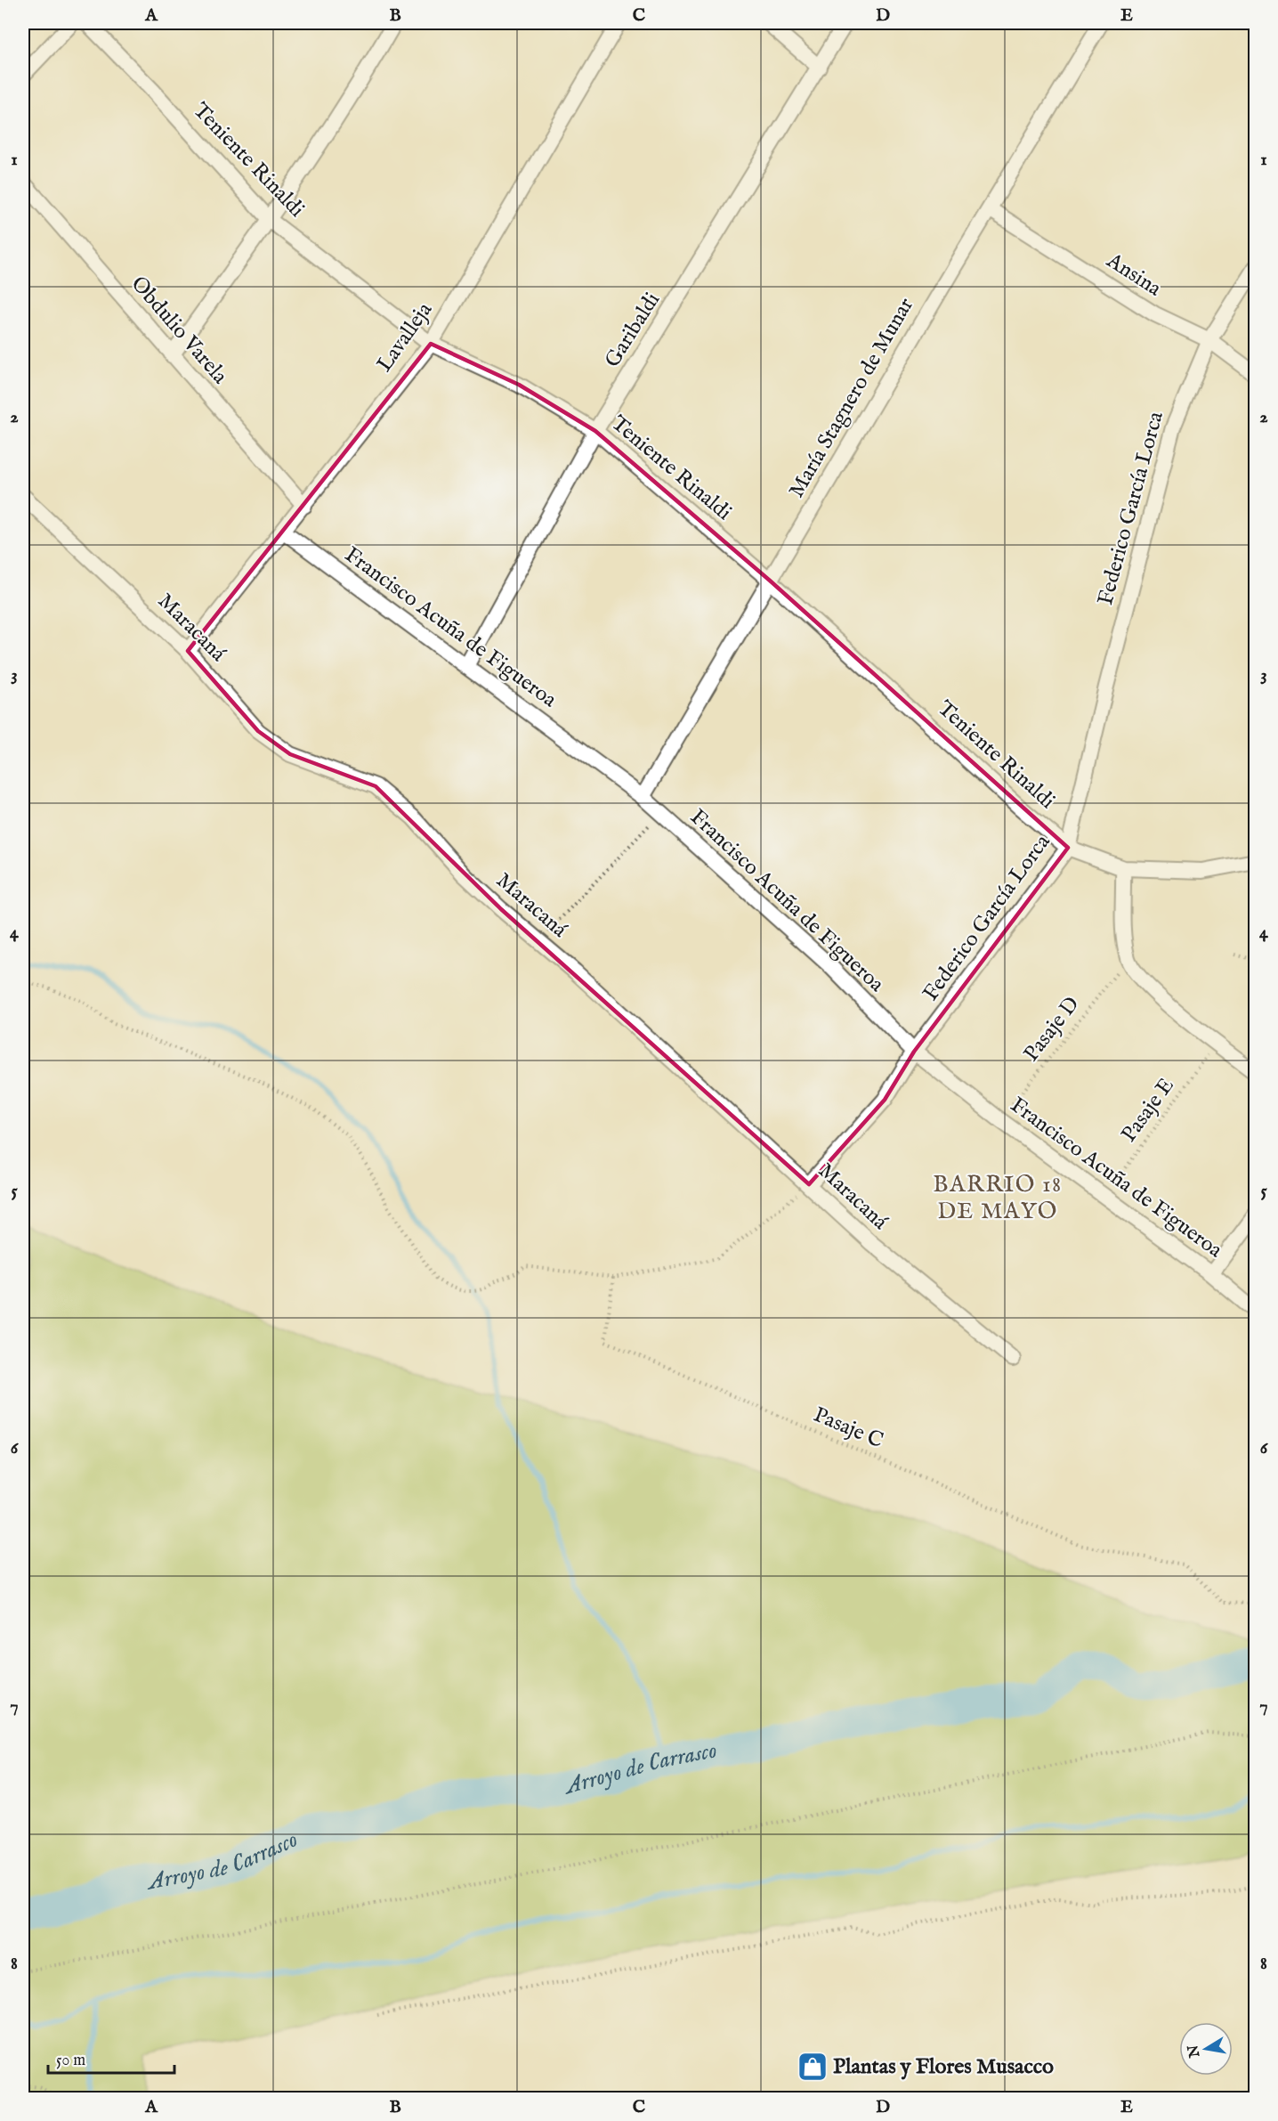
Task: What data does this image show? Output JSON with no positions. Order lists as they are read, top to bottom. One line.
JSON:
{"streets":{"street":["Teniente Rinaldi","Ansina","Obdulio Varela","Garibaldi","Lavalleja","María Stagnero de Munar","Federico García Lorca","Maracaná","Francisco Acuña de Figueroa"],"path":["Pasaje D","Pasaje E","Pasaje C"]},"crossings":[["Teniente Rinaldi","Garibaldi"],["Teniente Rinaldi","Lavalleja"],["Teniente Rinaldi","María Stagnero de Munar"],["Teniente Rinaldi","Federico García Lorca"],["Ansina","María Stagnero de Munar"],["Ansina","Federico García Lorca"],["Obdulio Varela","Lavalleja"],["Garibaldi","Francisco Acuña de Figueroa"],["Lavalleja","Maracaná"],["Lavalleja","Francisco Acuña de Figueroa"],["María Stagnero de Munar","Francisco Acuña de Figueroa"],["Federico García Lorca","Maracaná"],["Federico García Lorca","Francisco Acuña de Figueroa"],["Francisco Acuña de Figueroa","Pasaje D"],["Francisco Acuña de Figueroa","Pasaje E"]],"districts":["BARRIO 18 DE MAYO"],"water":["Arroyo de Carrasco"],"places":{"shop":["Plantas y Flores Musacco"]},"scale_bar":"50 m","north":"left","grid":{"columns":["A","B","C","D","E"],"rows":["1","2","3","4","5","6","7","8"]}}
